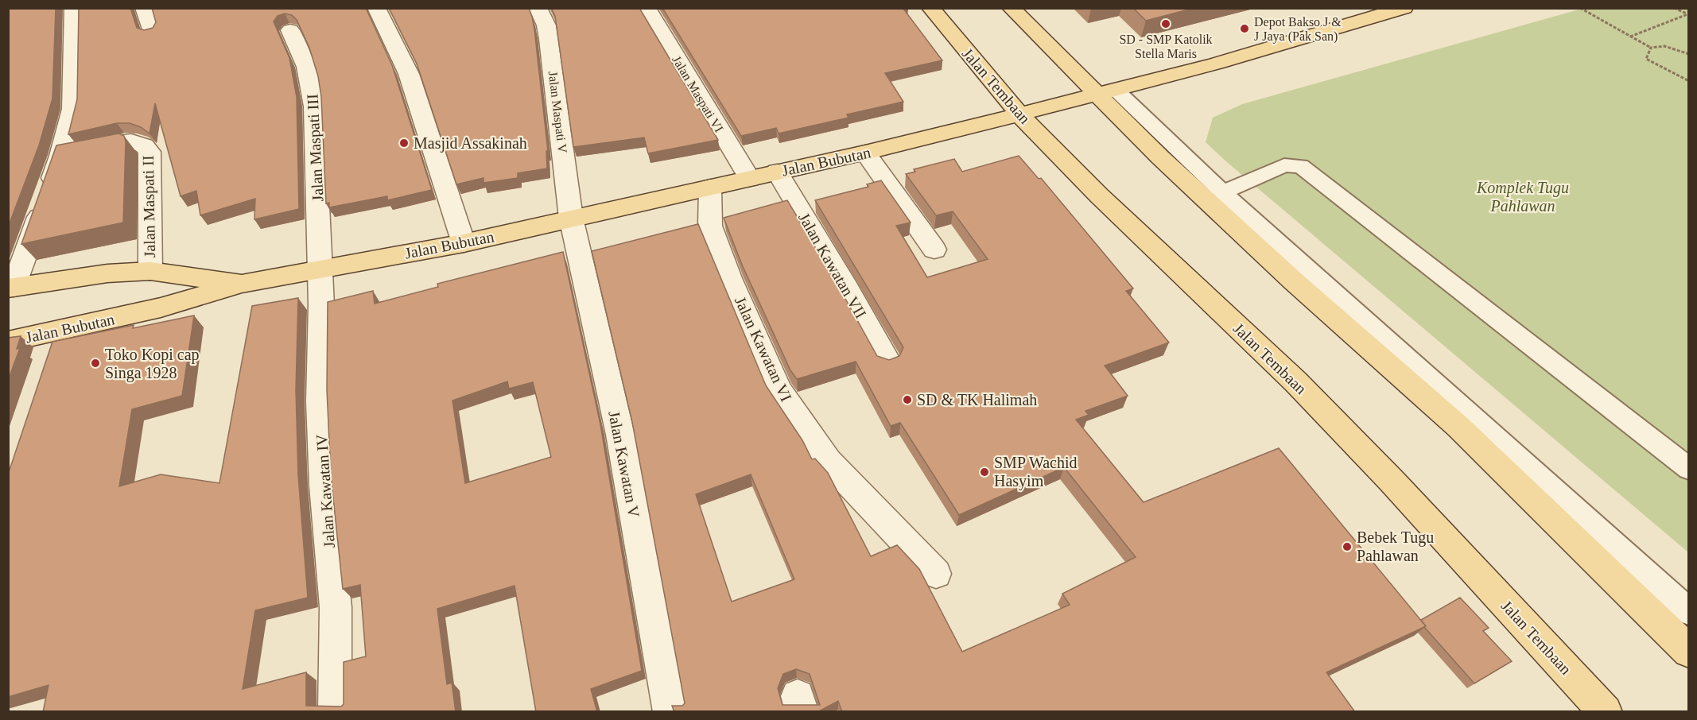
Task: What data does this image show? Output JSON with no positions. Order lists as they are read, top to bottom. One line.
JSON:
{"streets":{"main road":["Jalan Tembaan","Jalan Bubutan"],"street":["Jalan Maspati VI","Jalan Maspati V","Jalan Maspati III","Jalan Maspati II","Jalan Kawatan VII","Jalan Kawatan VI","Jalan Kawatan V","Jalan Kawatan IV"]},"crossings":[["Jalan Tembaan","Jalan Bubutan"],["Jalan Maspati VI","Jalan Bubutan"],["Jalan Maspati V","Jalan Bubutan"],["Jalan Maspati V","Jalan Kawatan V"],["Jalan Maspati III","Jalan Bubutan"],["Jalan Maspati III","Jalan Kawatan IV"],["Jalan Bubutan","Jalan Maspati II"],["Jalan Bubutan","Jalan Kawatan VII"],["Jalan Bubutan","Jalan Kawatan VI"],["Jalan Bubutan","Jalan Kawatan V"],["Jalan Bubutan","Jalan Kawatan IV"]],"parks":["Komplek Tugu Pahlawan"],"places":["SD - SMP Katolik Stella Maris","Depot Bakso J & J Jaya (Pak San)","Masjid Assakinah","Toko Kopi cap Singa 1928","SD & TK Halimah","SMP Wachid Hasyim","Bebek Tugu Pahlawan"]}
